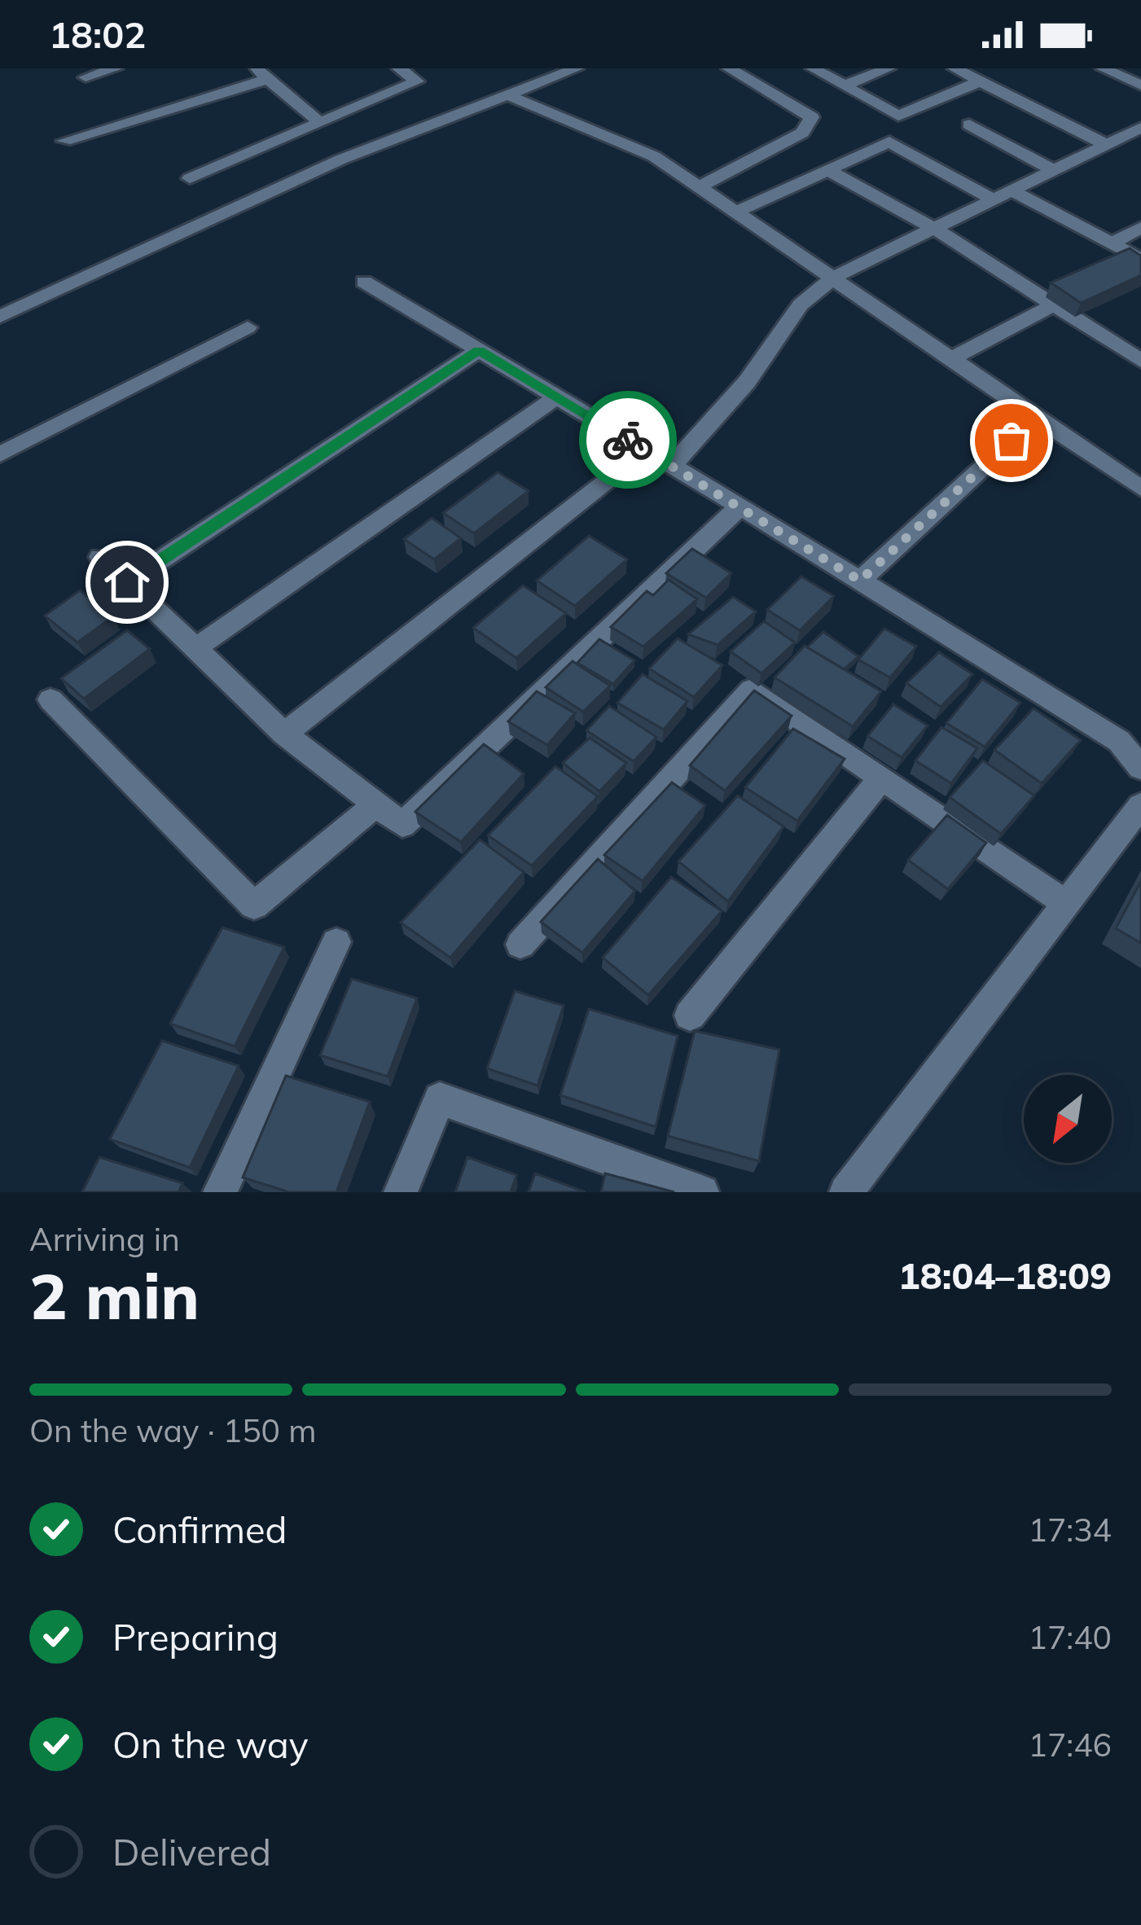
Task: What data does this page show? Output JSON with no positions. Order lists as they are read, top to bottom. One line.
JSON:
{"north":"bottom left","page":{"status":"18:02","heading":["2 min","Arriving in","18:04–18:09"],"bar":"On the way · 150 m","list":[["Confirmed","17:34"],["Preparing","17:40"],["On the way","17:46"],"Delivered"]}}
